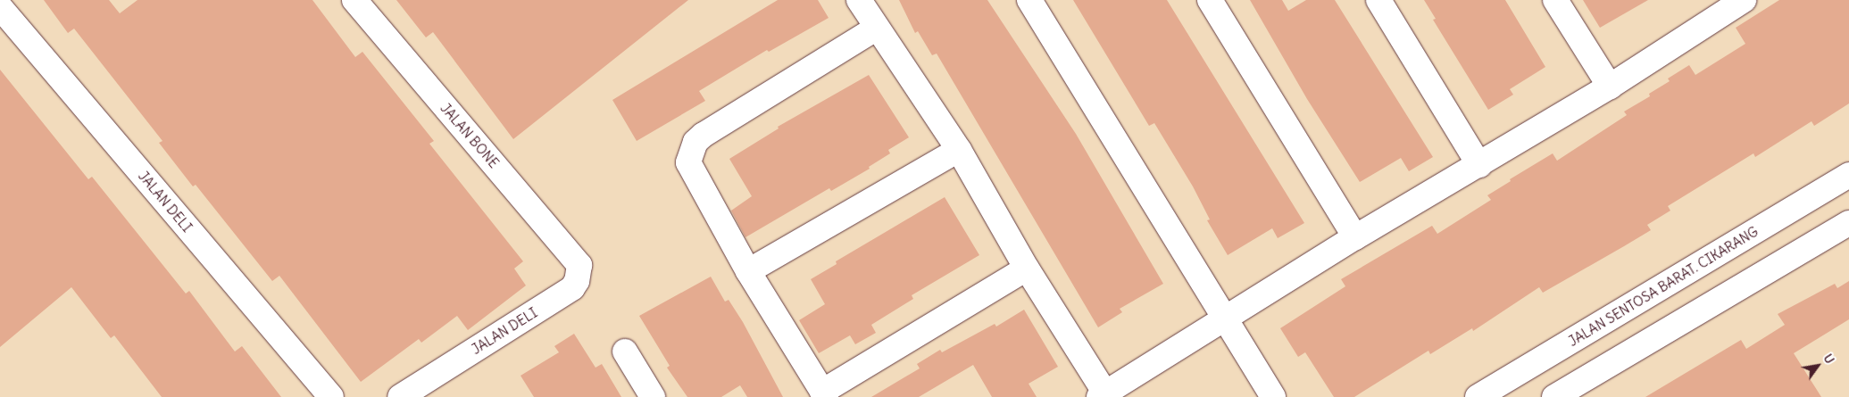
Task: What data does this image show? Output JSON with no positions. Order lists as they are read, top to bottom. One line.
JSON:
{"streets":{"street":["JALAN BONE","JALAN DELI","JALAN SENTOSA BARAT. CIKARANG"]},"crossings":[["JALAN BONE","JALAN DELI"]],"north":"top right"}
